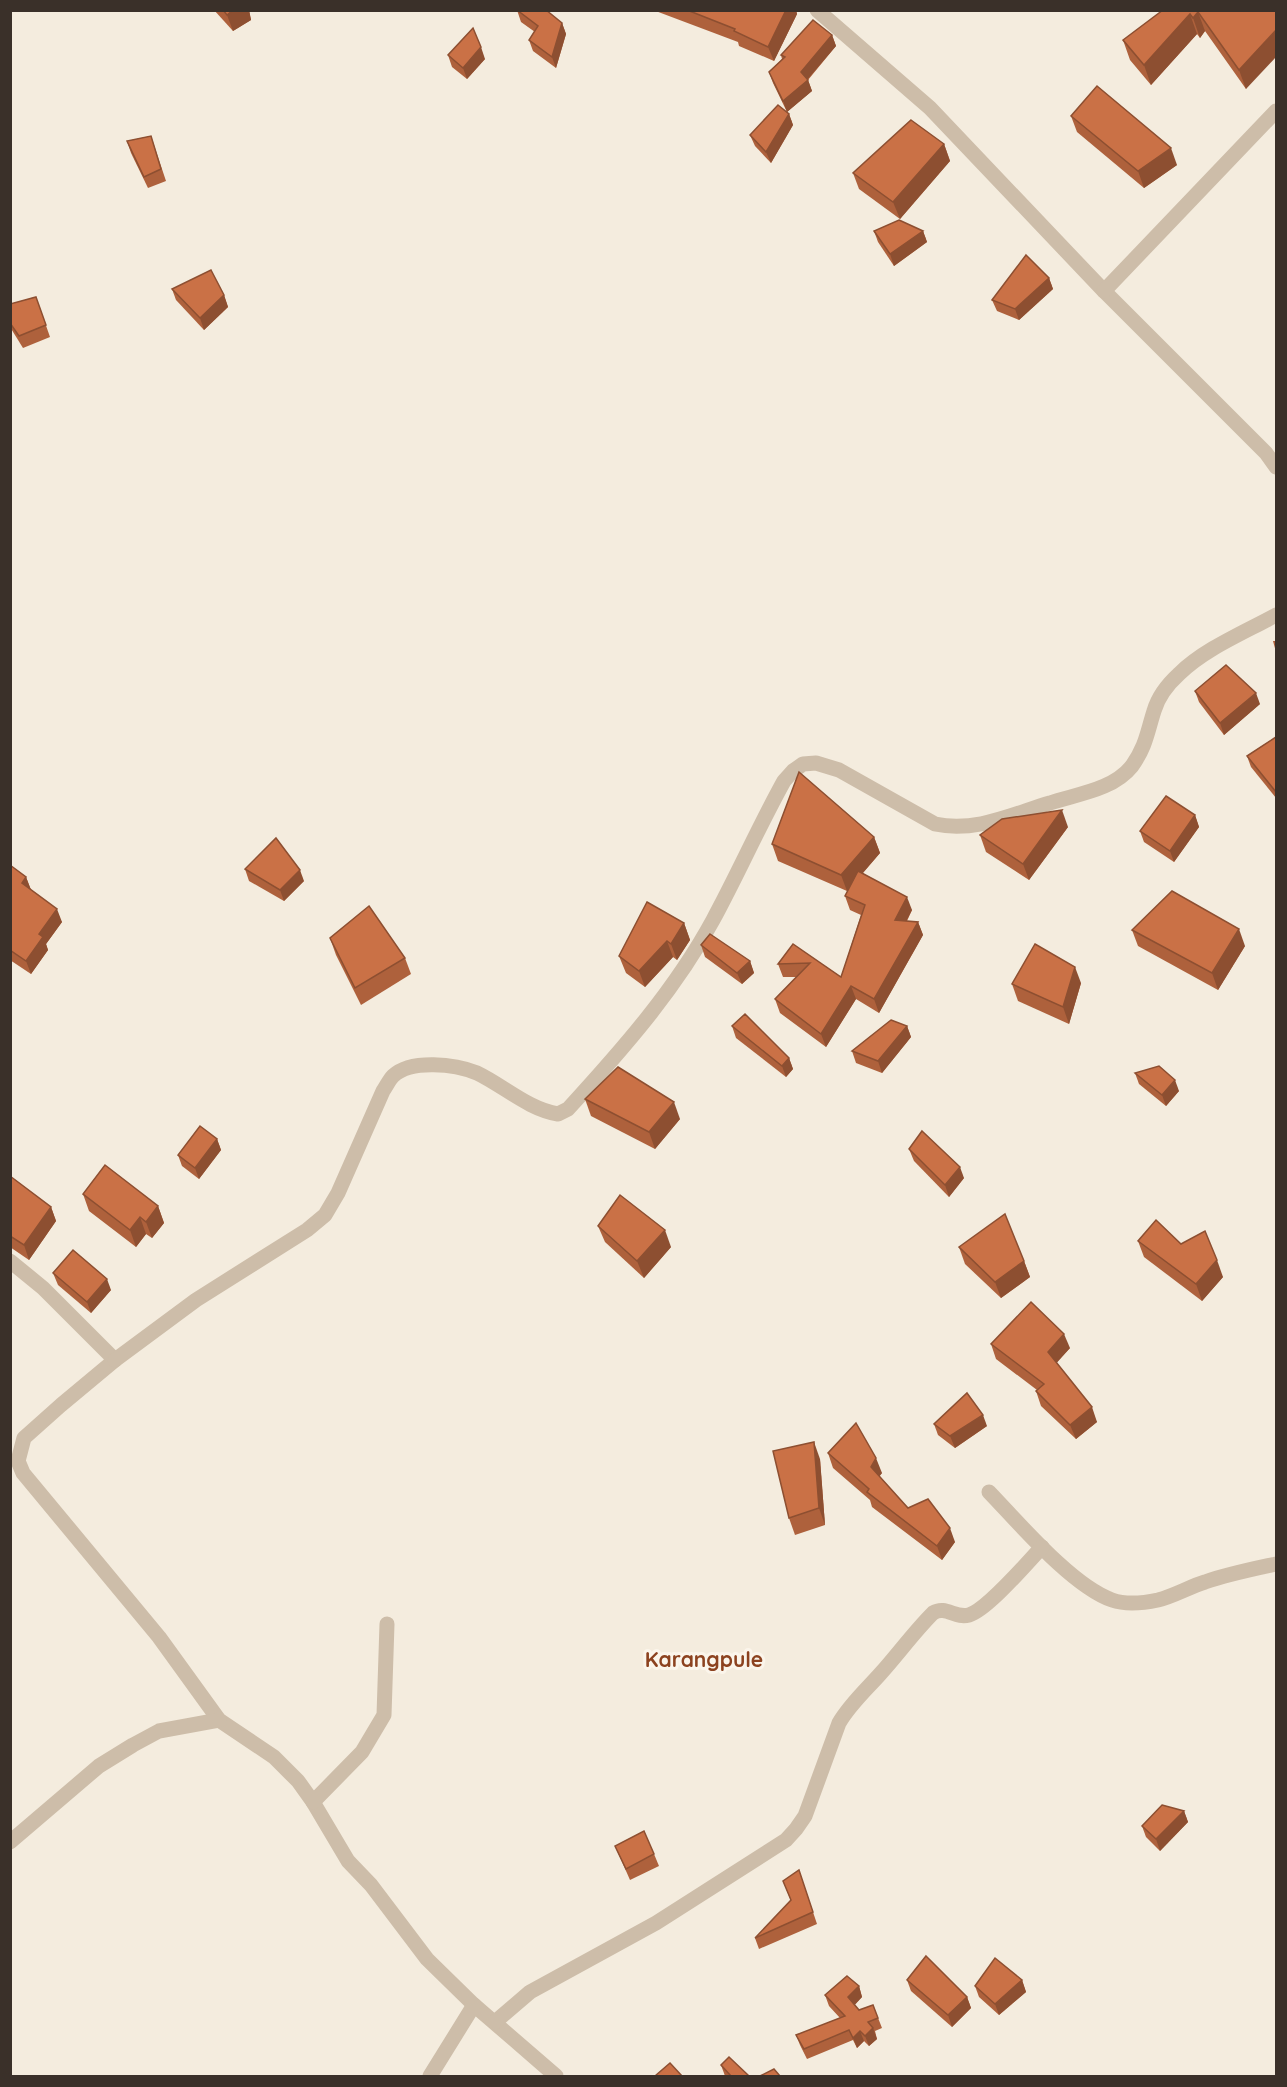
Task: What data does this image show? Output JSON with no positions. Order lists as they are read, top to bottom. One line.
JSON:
{"districts":["Karangpule"]}
